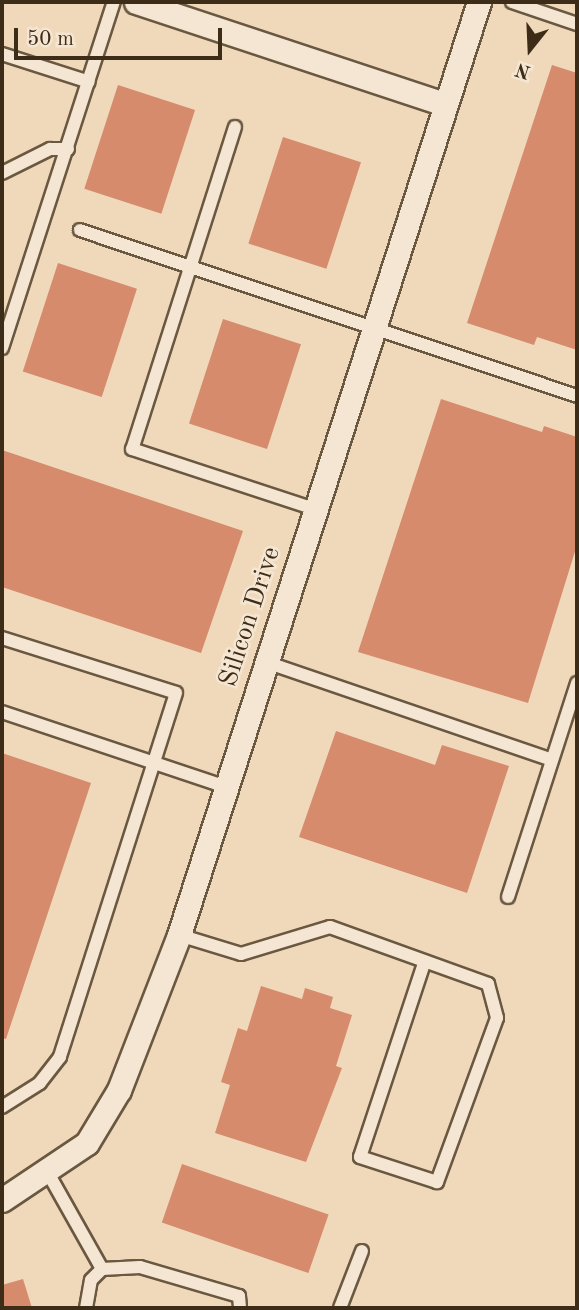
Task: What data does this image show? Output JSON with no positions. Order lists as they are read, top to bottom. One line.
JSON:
{"streets":{"street":["Silicon Drive"]},"scale_bar":"50 m","north":"bottom"}
